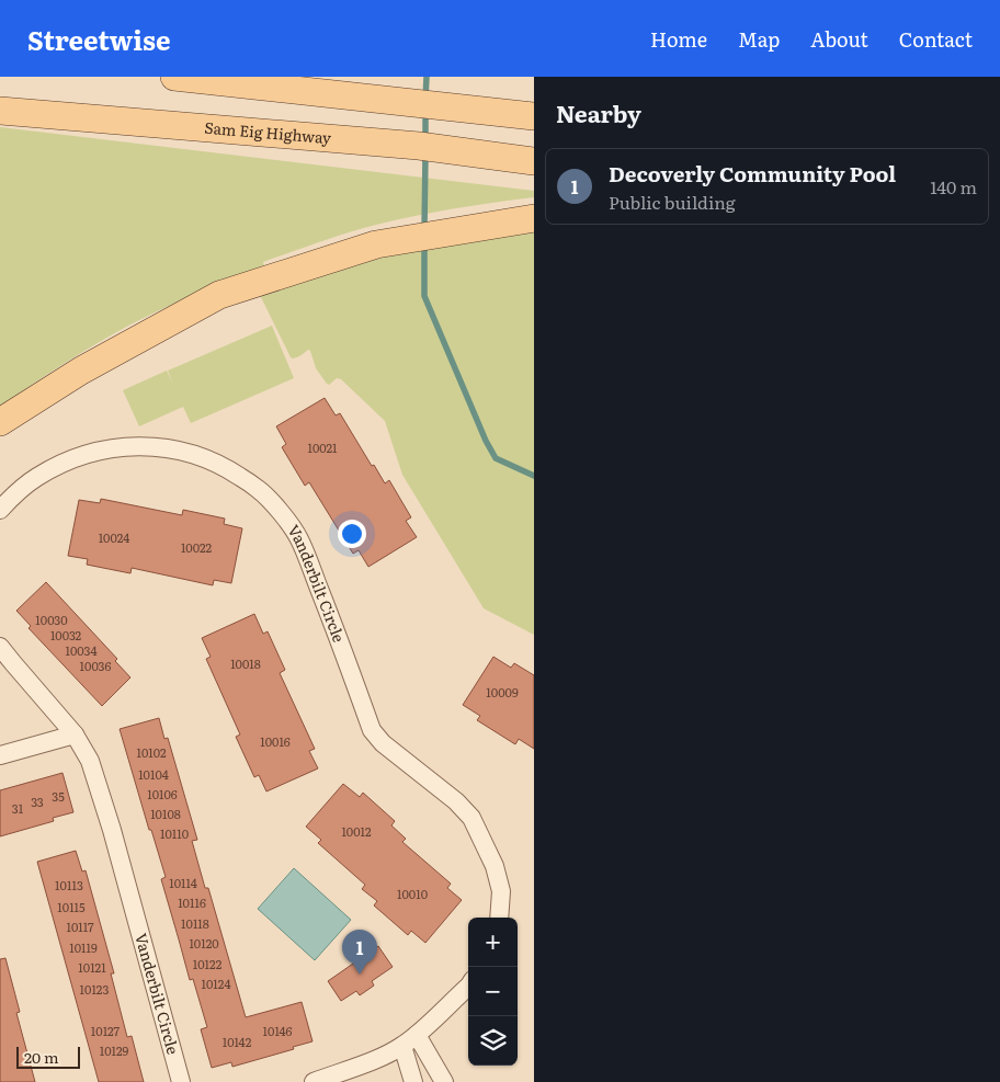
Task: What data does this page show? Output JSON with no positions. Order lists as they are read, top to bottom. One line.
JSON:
{"streets":{"main road":["Sam Eig Highway"],"street":["Vanderbilt Circle"]},"house_numbers":["10021","10024","10022","10030","10032","10034","10018","10036","10009","10016","10102","10104","10106","35","33","31","10108","10012","10110","10114","10113","10010","10116","10115","10118","10117","10120","10119","10122","10121","10124","10123","10127","10146","10142","10129"],"scale_bar":"20 m","page":{"header":"Streetwise","nav":["Home","Map","About","Contact"],"heading":"Nearby","list":[{"mark":"1","name":"Decoverly Community Pool","note":"Public building","value":"140 m"}],"map_buttons":["+","−"],"pins":"1","scale":"20 m"}}
